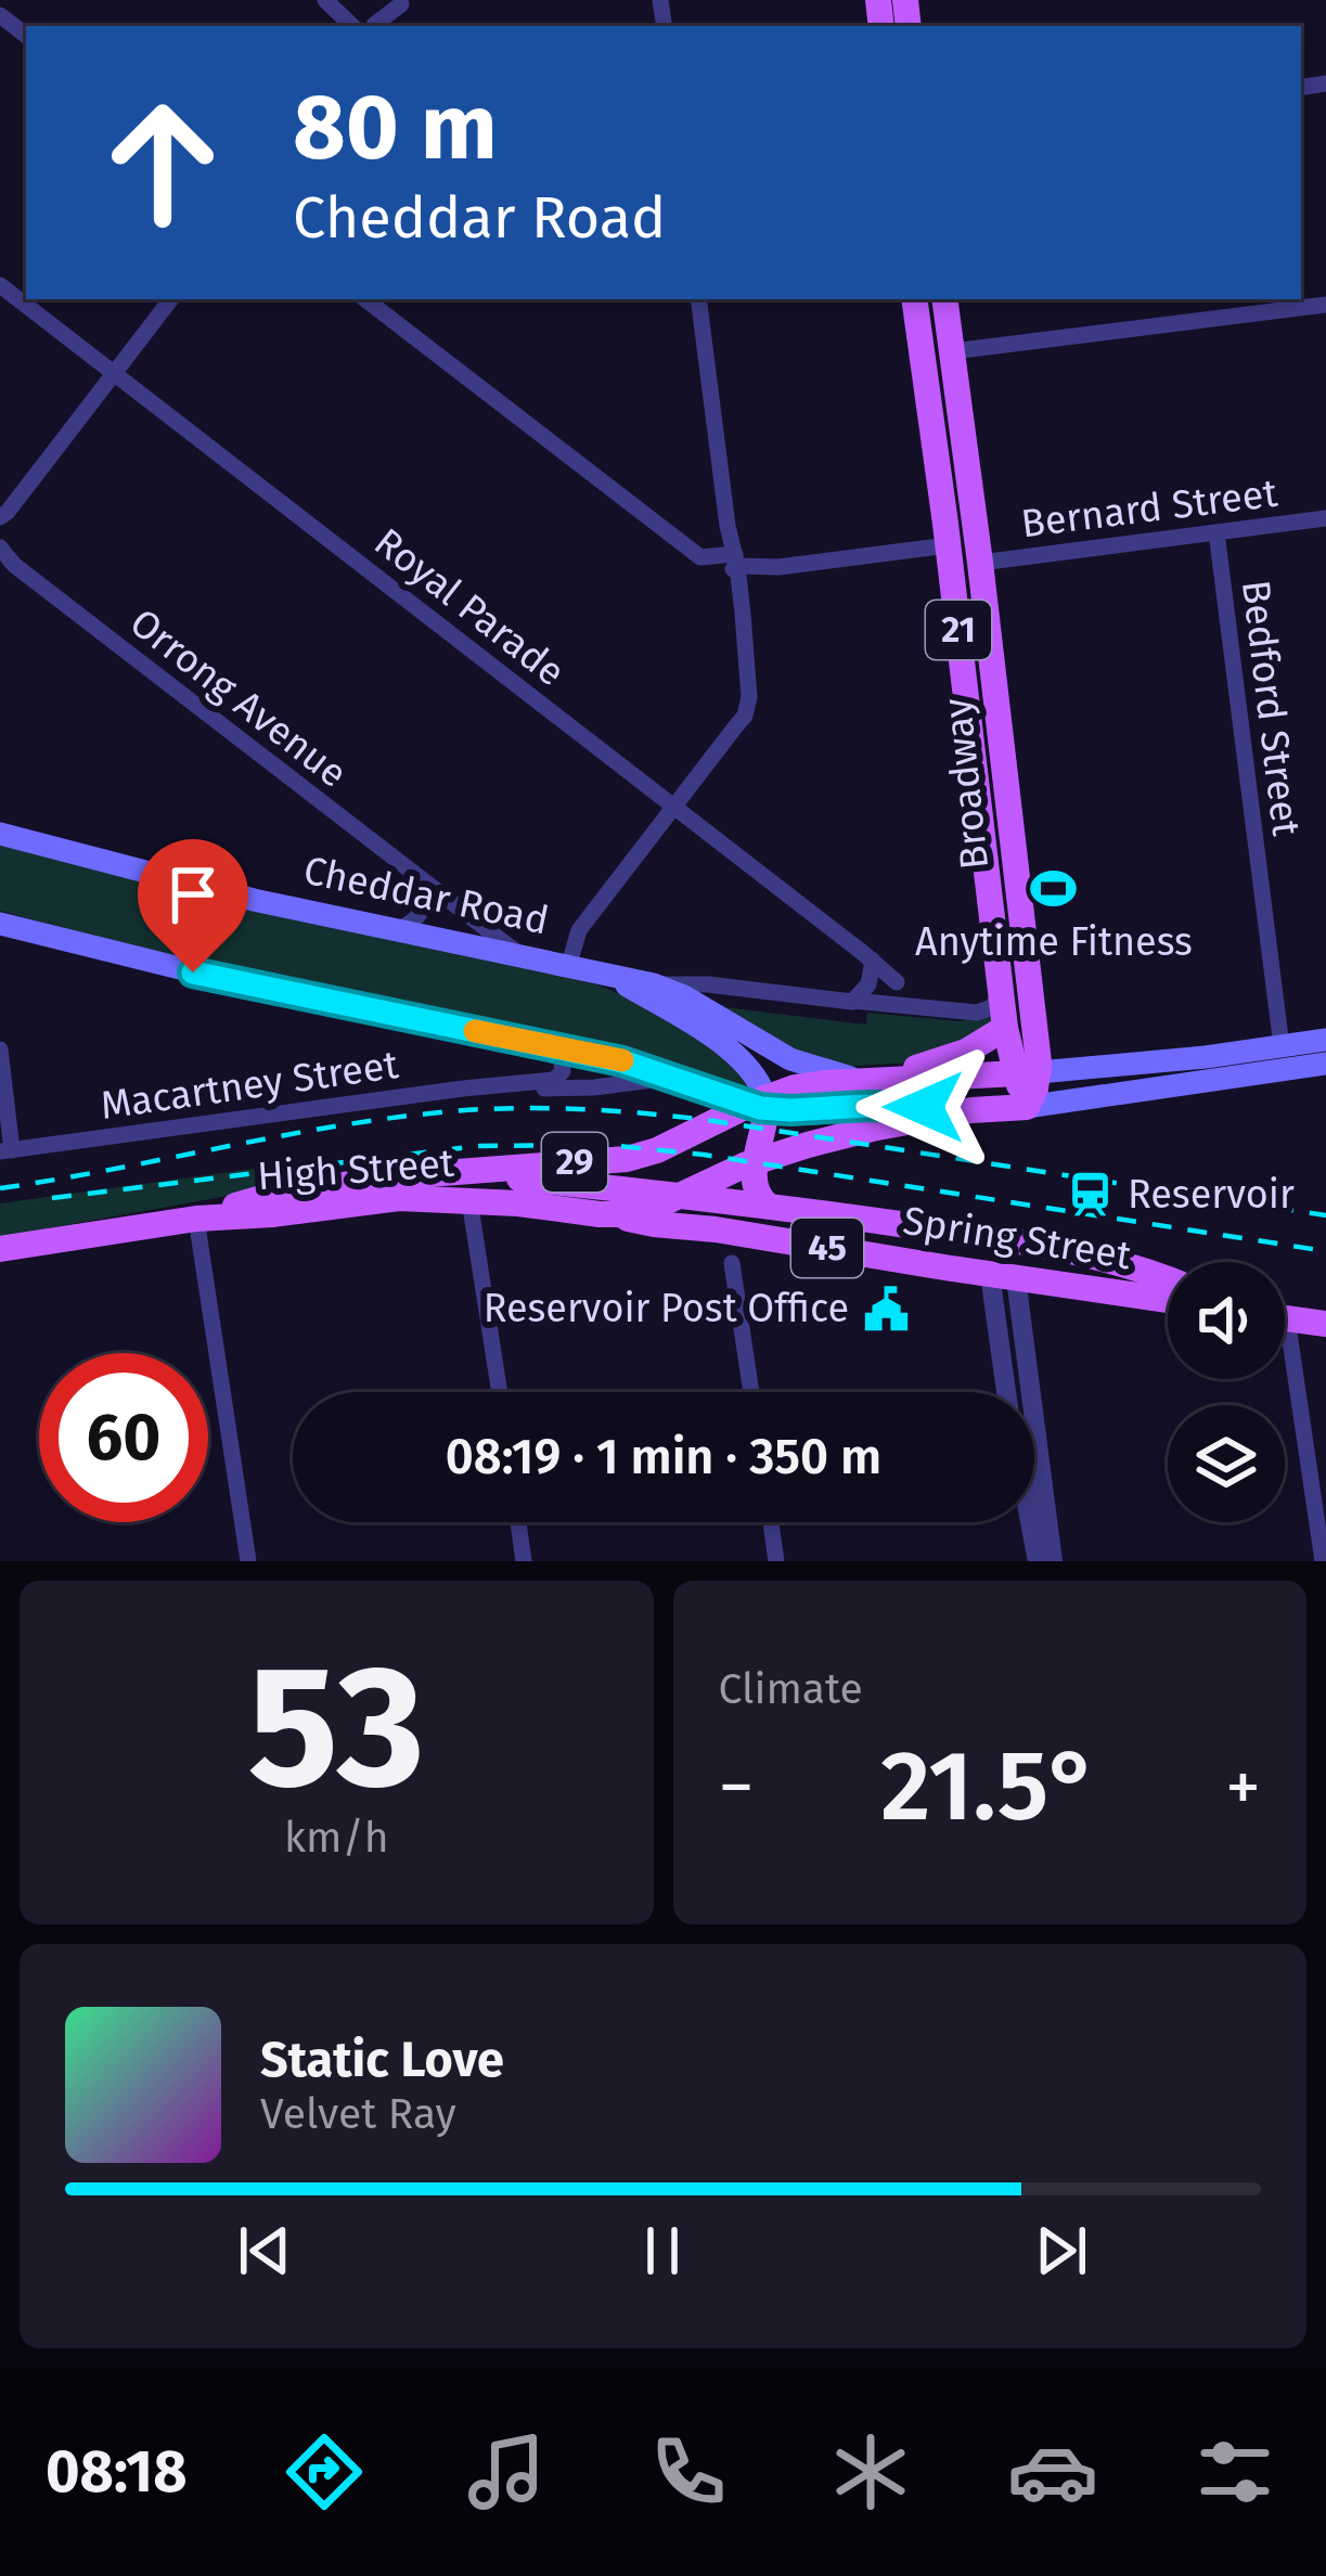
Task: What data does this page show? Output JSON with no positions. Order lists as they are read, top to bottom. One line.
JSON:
{"streets":{"main road":["21","Broadway","Cheddar Road","29","High Street","Spring Street","45"],"street":["Bernard Street","Royal Parade","Orrong Avenue","Bedford Street","Macartney Street"]},"crossings":[["Bernard Street","Bedford Street"],["Bernard Street","Broadway"],["Orrong Avenue","Cheddar Road"],["Bedford Street","High Street"],["Broadway","Cheddar Road"],["Broadway","High Street"],["Cheddar Road","High Street"],["High Street","Spring Street"]],"places":{"sports":["Anytime Fitness"],"station":["Reservoir"],"public building":["Reservoir Post Office"]},"page":{"turn":["80 m","Cheddar Road"],"limit":"60","trip":"08:19 · 1 min · 350 m","tile":[["53","km/h"],"Climate"],"heat":["−","21.5°","+"],"song":["Static Love","Velvet Ray"],"tabs":"08:18"}}
